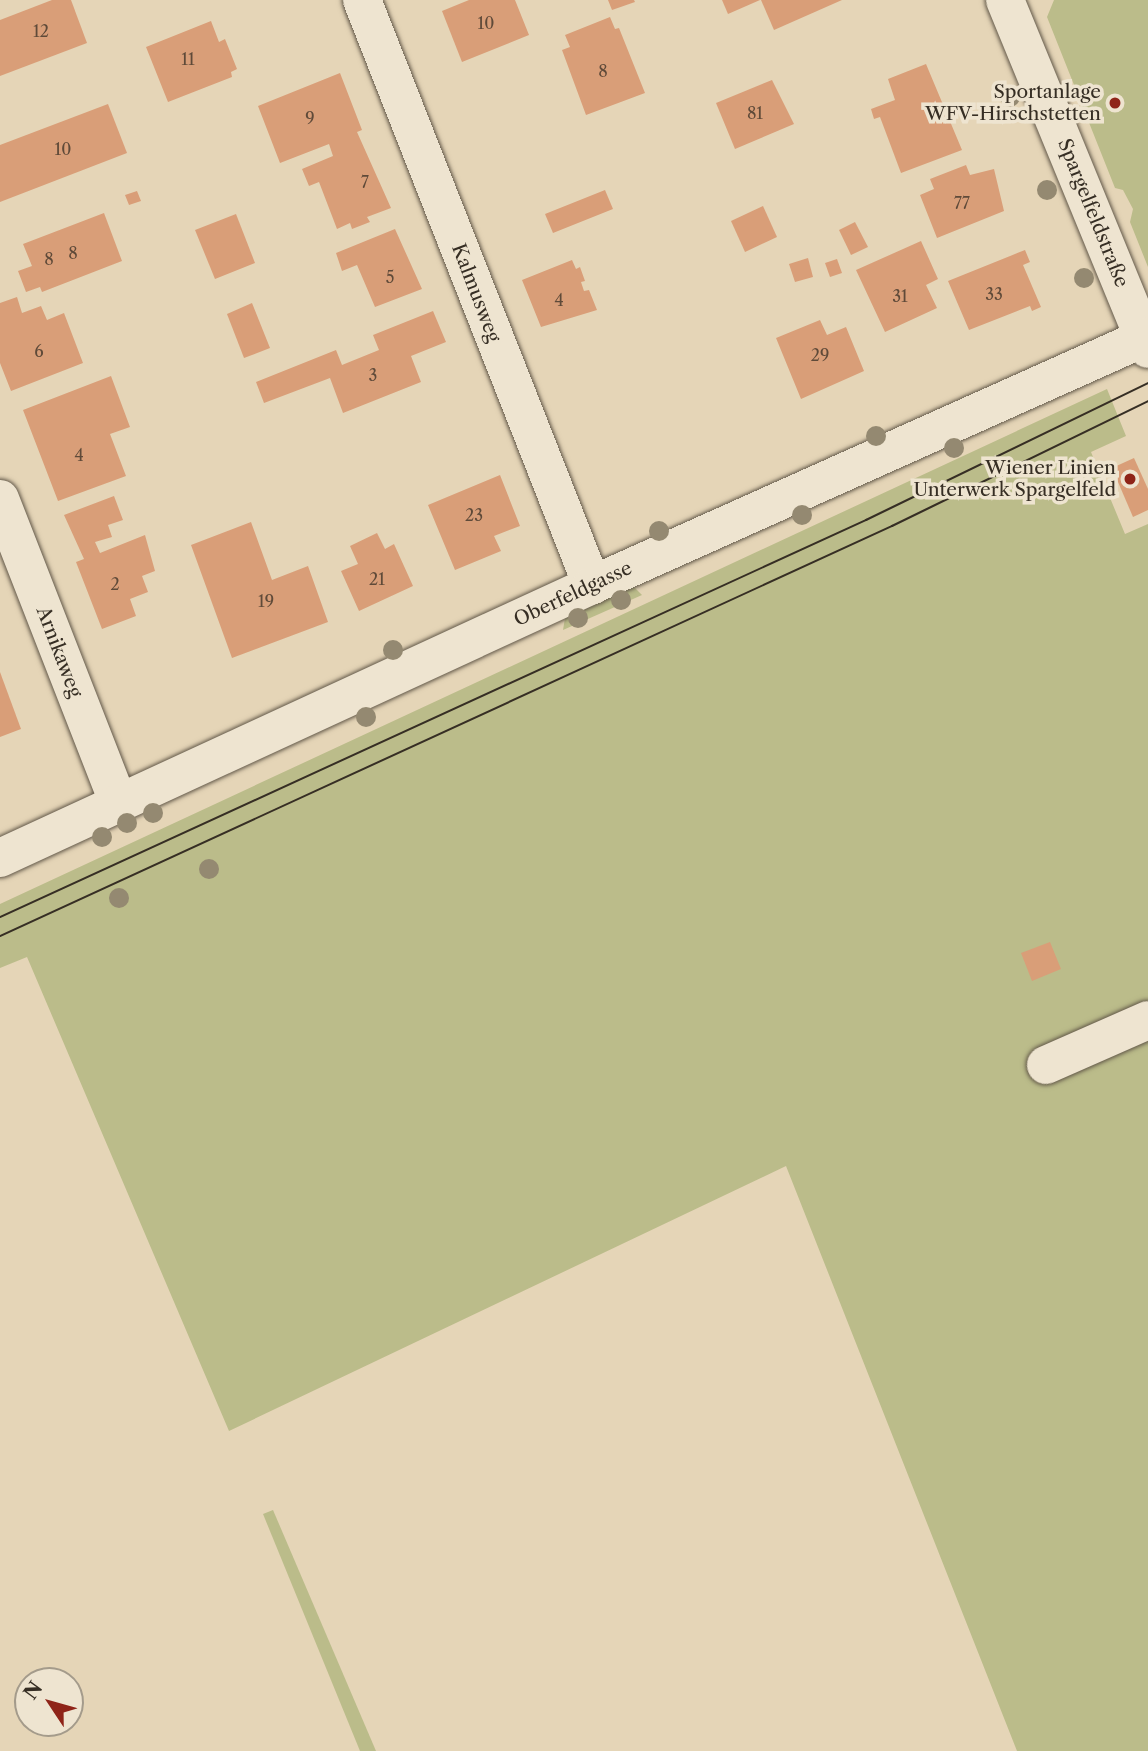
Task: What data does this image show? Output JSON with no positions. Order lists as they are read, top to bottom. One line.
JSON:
{"streets":{"street":["Spargelfeldstraße","Kalmusweg","Oberfeldgasse","Arnikaweg"]},"crossings":[["Spargelfeldstraße","Oberfeldgasse"],["Kalmusweg","Oberfeldgasse"],["Oberfeldgasse","Arnikaweg"]],"places":["Sportanlage WFV-Hirschstetten","Wiener Linien Unterwerk Spargelfeld"],"house_numbers":["10","12","11","8","81","9","10","7","77","8","8","5","33","31","4","6","29","3","4","23","21","2","19"],"north":"top left"}
